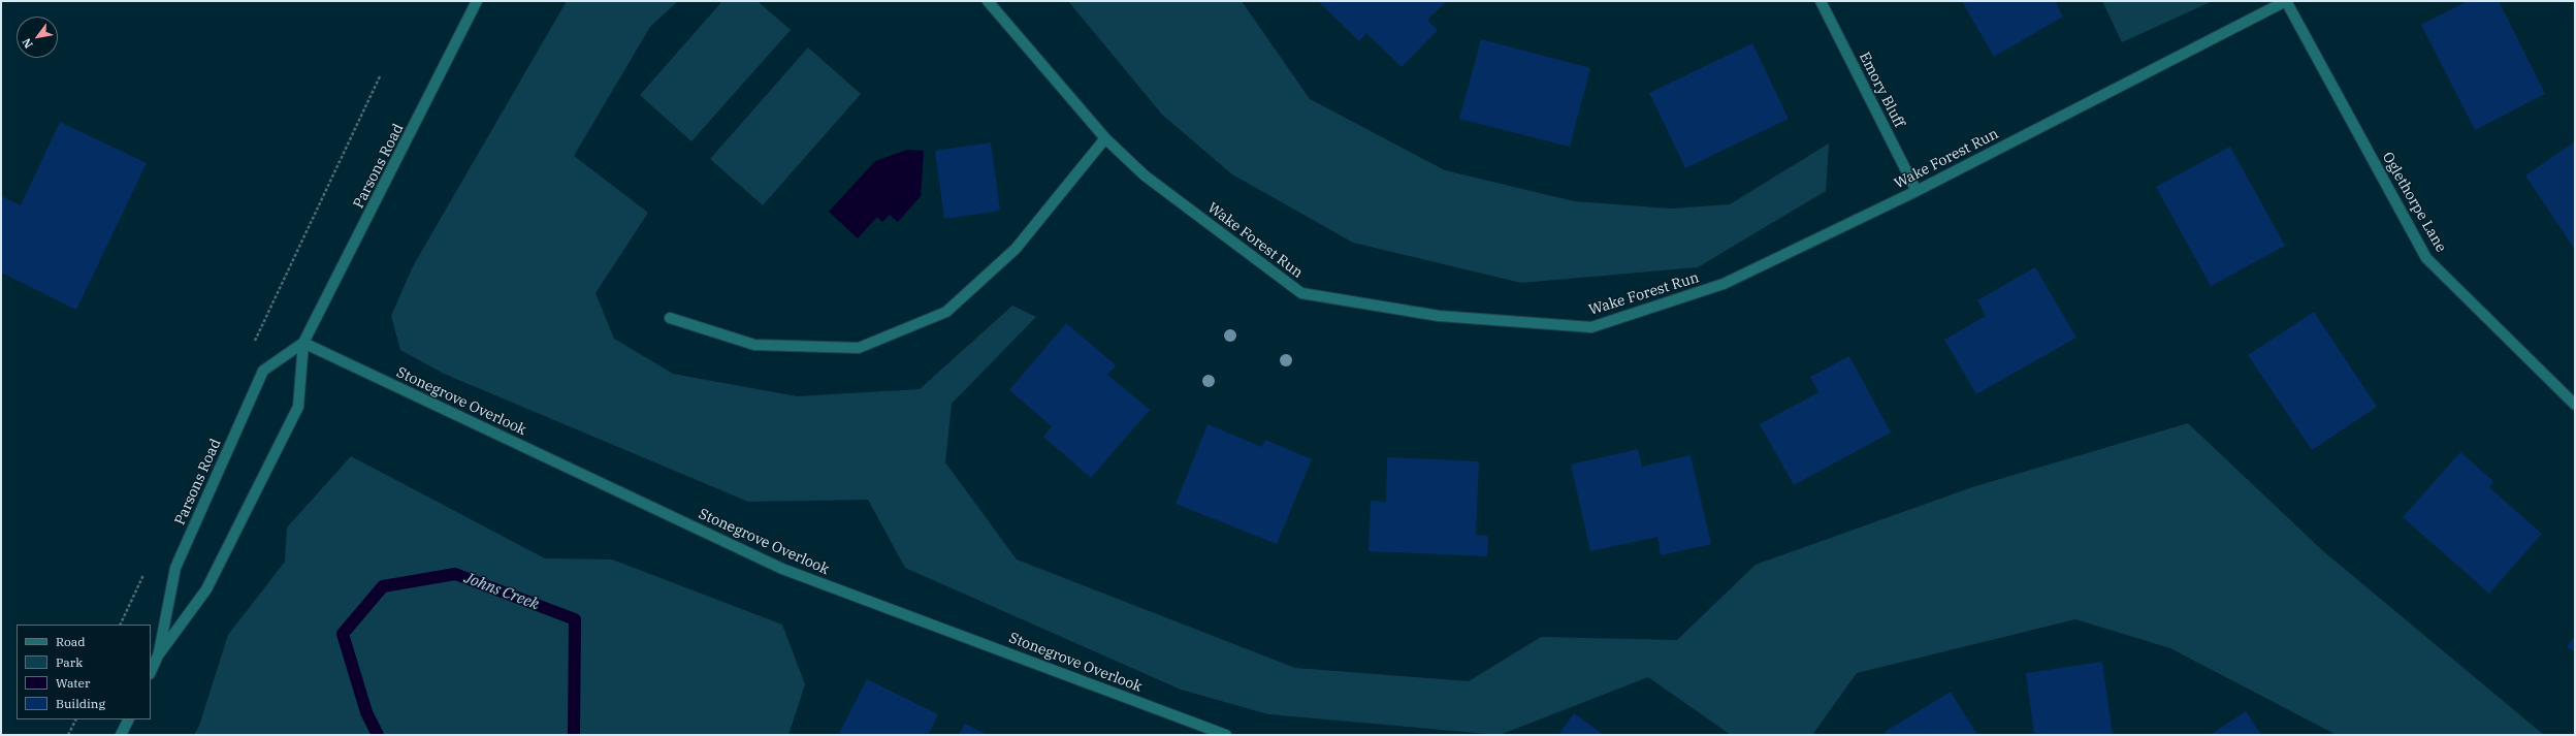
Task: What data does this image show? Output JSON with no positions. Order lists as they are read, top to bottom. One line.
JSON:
{"streets":{"street":["Emory Bluff","Wake Forest Run","Parsons Road","Oglethorpe Lane","Stonegrove Overlook"]},"crossings":[["Emory Bluff","Wake Forest Run"],["Wake Forest Run","Oglethorpe Lane"],["Parsons Road","Stonegrove Overlook"]],"water":["Johns Creek"],"legend":["Road","Park","Water","Building"],"north":"bottom left"}
